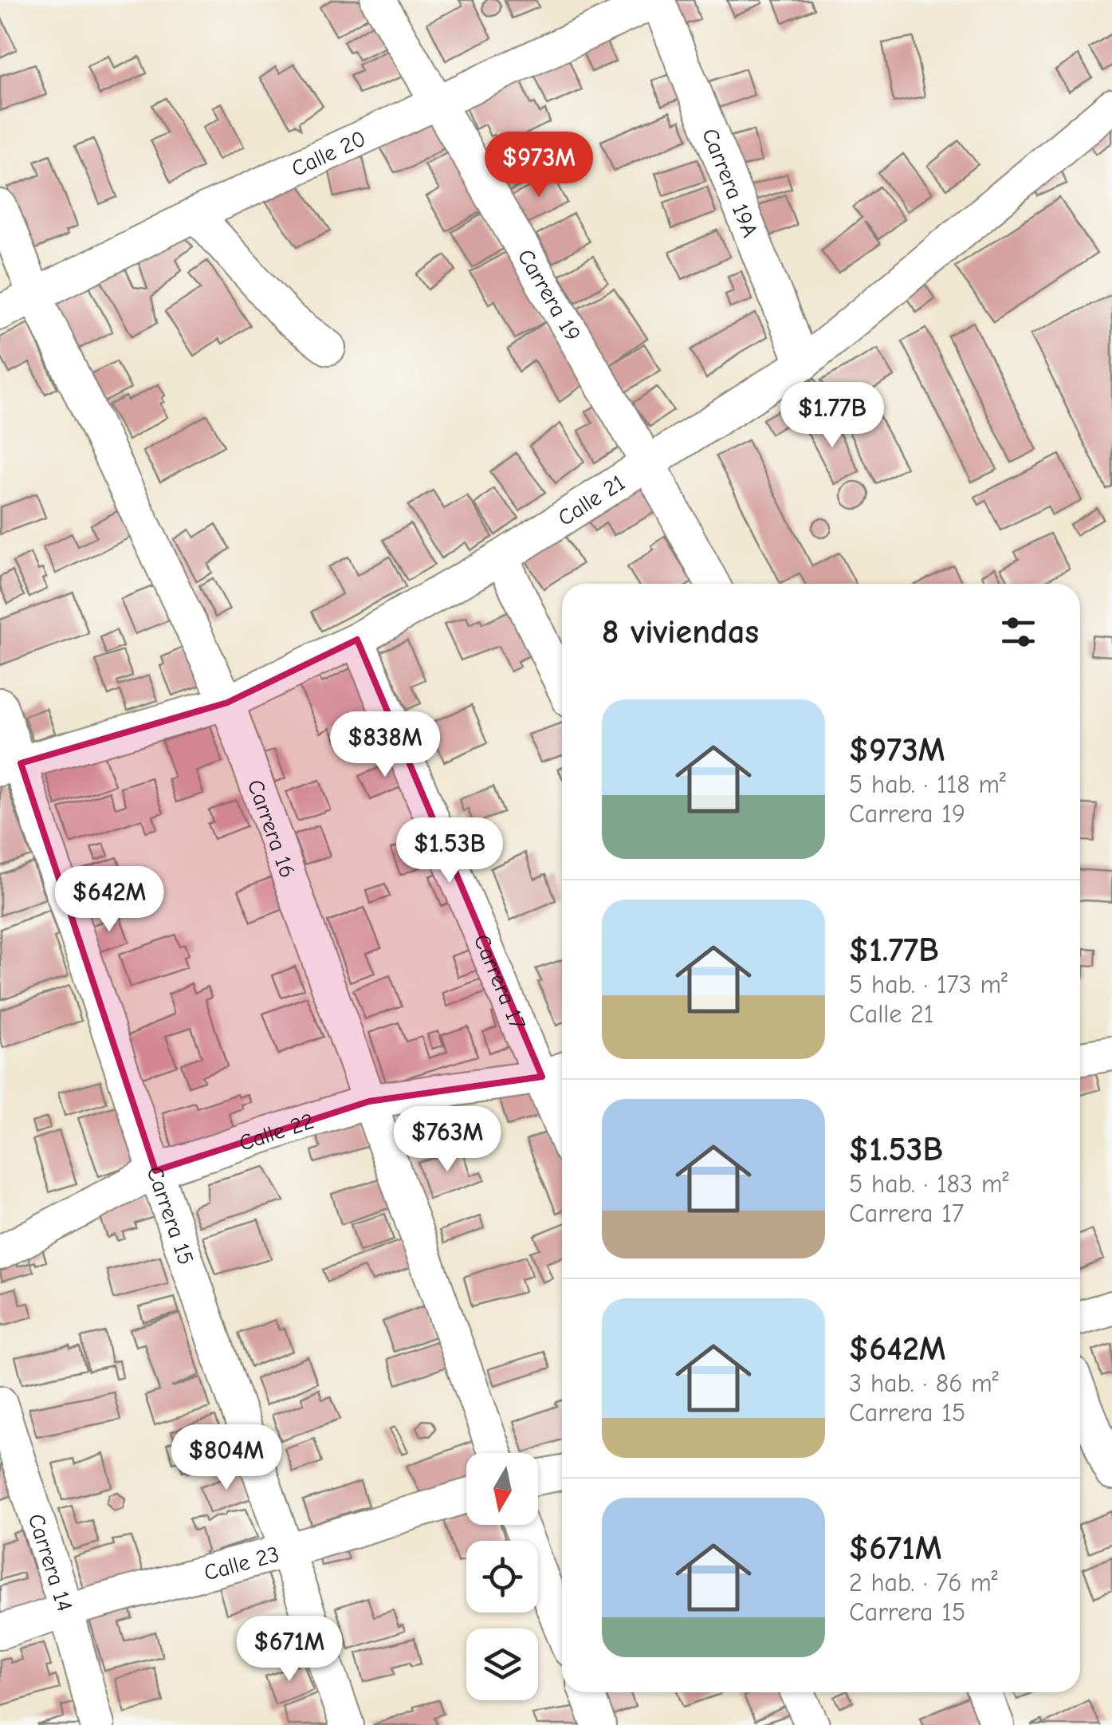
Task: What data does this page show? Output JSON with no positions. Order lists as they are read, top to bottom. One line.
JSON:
{"streets":{"street":["Calle 20","Carrera 19A","Carrera 19","Calle 21","Carrera 16","Carrera 17","Calle 22","Carrera 15","Carrera 14","Calle 23"]},"crossings":[["Calle 20","Carrera 19A"],["Calle 20","Carrera 19"],["Calle 20","Carrera 16"],["Carrera 19A","Calle 21"],["Carrera 19","Calle 21"],["Calle 21","Carrera 16"],["Calle 21","Carrera 17"],["Calle 21","Carrera 15"],["Carrera 16","Calle 22"],["Carrera 17","Calle 22"],["Calle 22","Carrera 15"],["Carrera 15","Calle 23"],["Carrera 14","Calle 23"]],"north":"bottom","page":{"price":["$973M","$1.77B","$838M","$1.53B","$642M","$763M","$804M","$671M"],"heading":"8 viviendas","list":[{"name":"$973M","note":"5 hab. · 118 m² · Carrera 19"},{"name":"$1.77B","note":"5 hab. · 173 m² · Calle 21"},{"name":"$1.53B","note":"5 hab. · 183 m² · Carrera 17"},{"name":"$642M","note":"3 hab. · 86 m² · Carrera 15"},{"name":"$671M","note":"2 hab. · 76 m² · Carrera 15"}]}}
